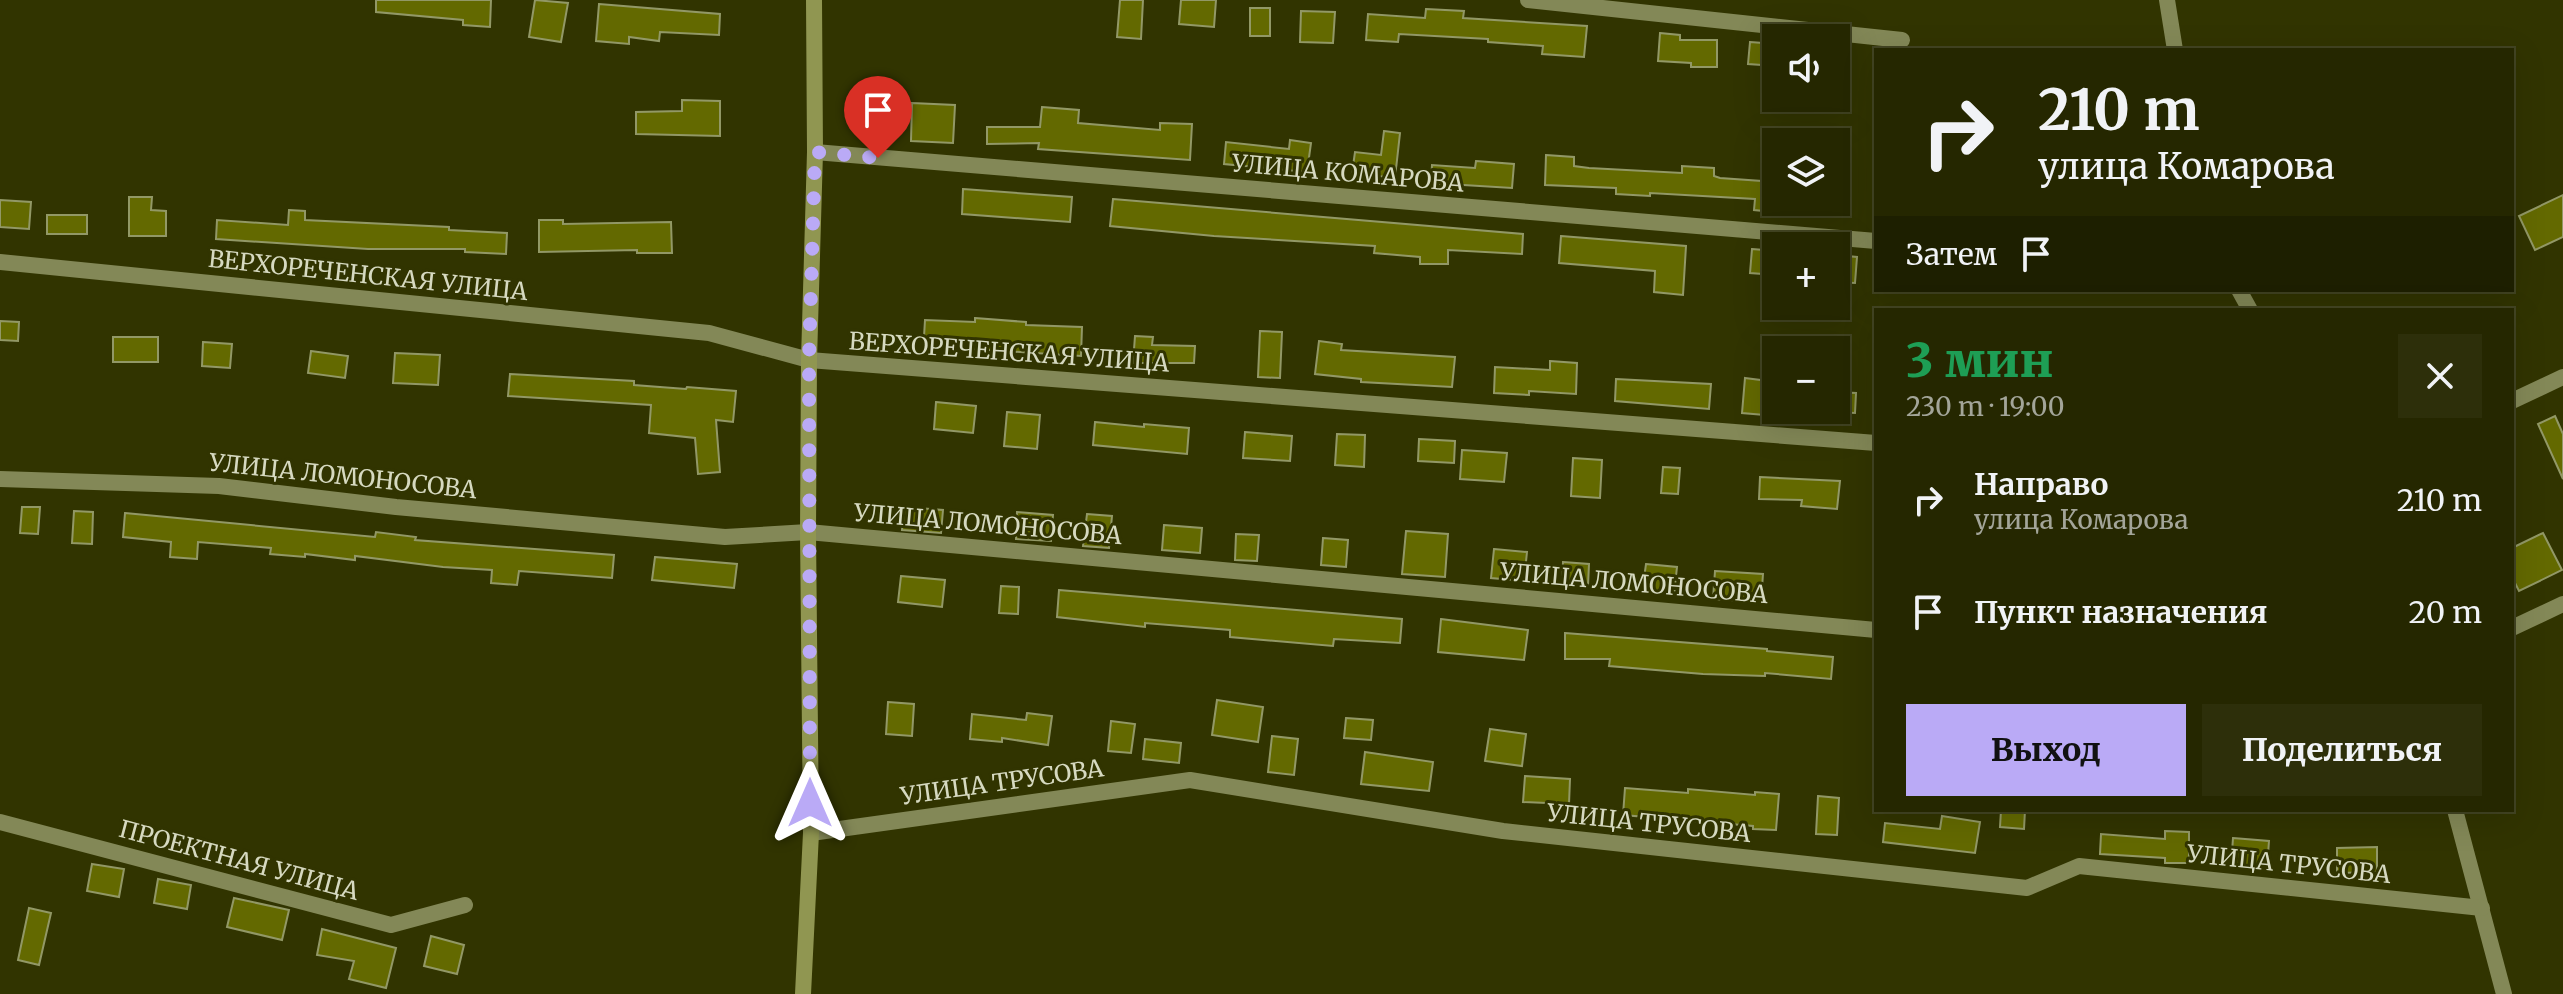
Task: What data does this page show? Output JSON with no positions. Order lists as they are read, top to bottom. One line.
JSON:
{"streets":{"street":["УЛИЦА КОМАРОВА","ВЕРХОРЕЧЕНСКАЯ УЛИЦА","УЛИЦА ЛОМОНОСОВА","УЛИЦА ТРУСОВА","ПРОЕКТНАЯ УЛИЦА"]},"page":{"map_buttons":["+","−"],"turn":["210 m","улица Комарова"],"then":"Затем","heading":["3 мин","230 m · 19:00"],"list":[{"name":"Направо","note":"улица Комарова","value":"210 m"},{"name":"Пункт назначения","value":"20 m"}],"buttons":["Выход","Поделиться"]}}
